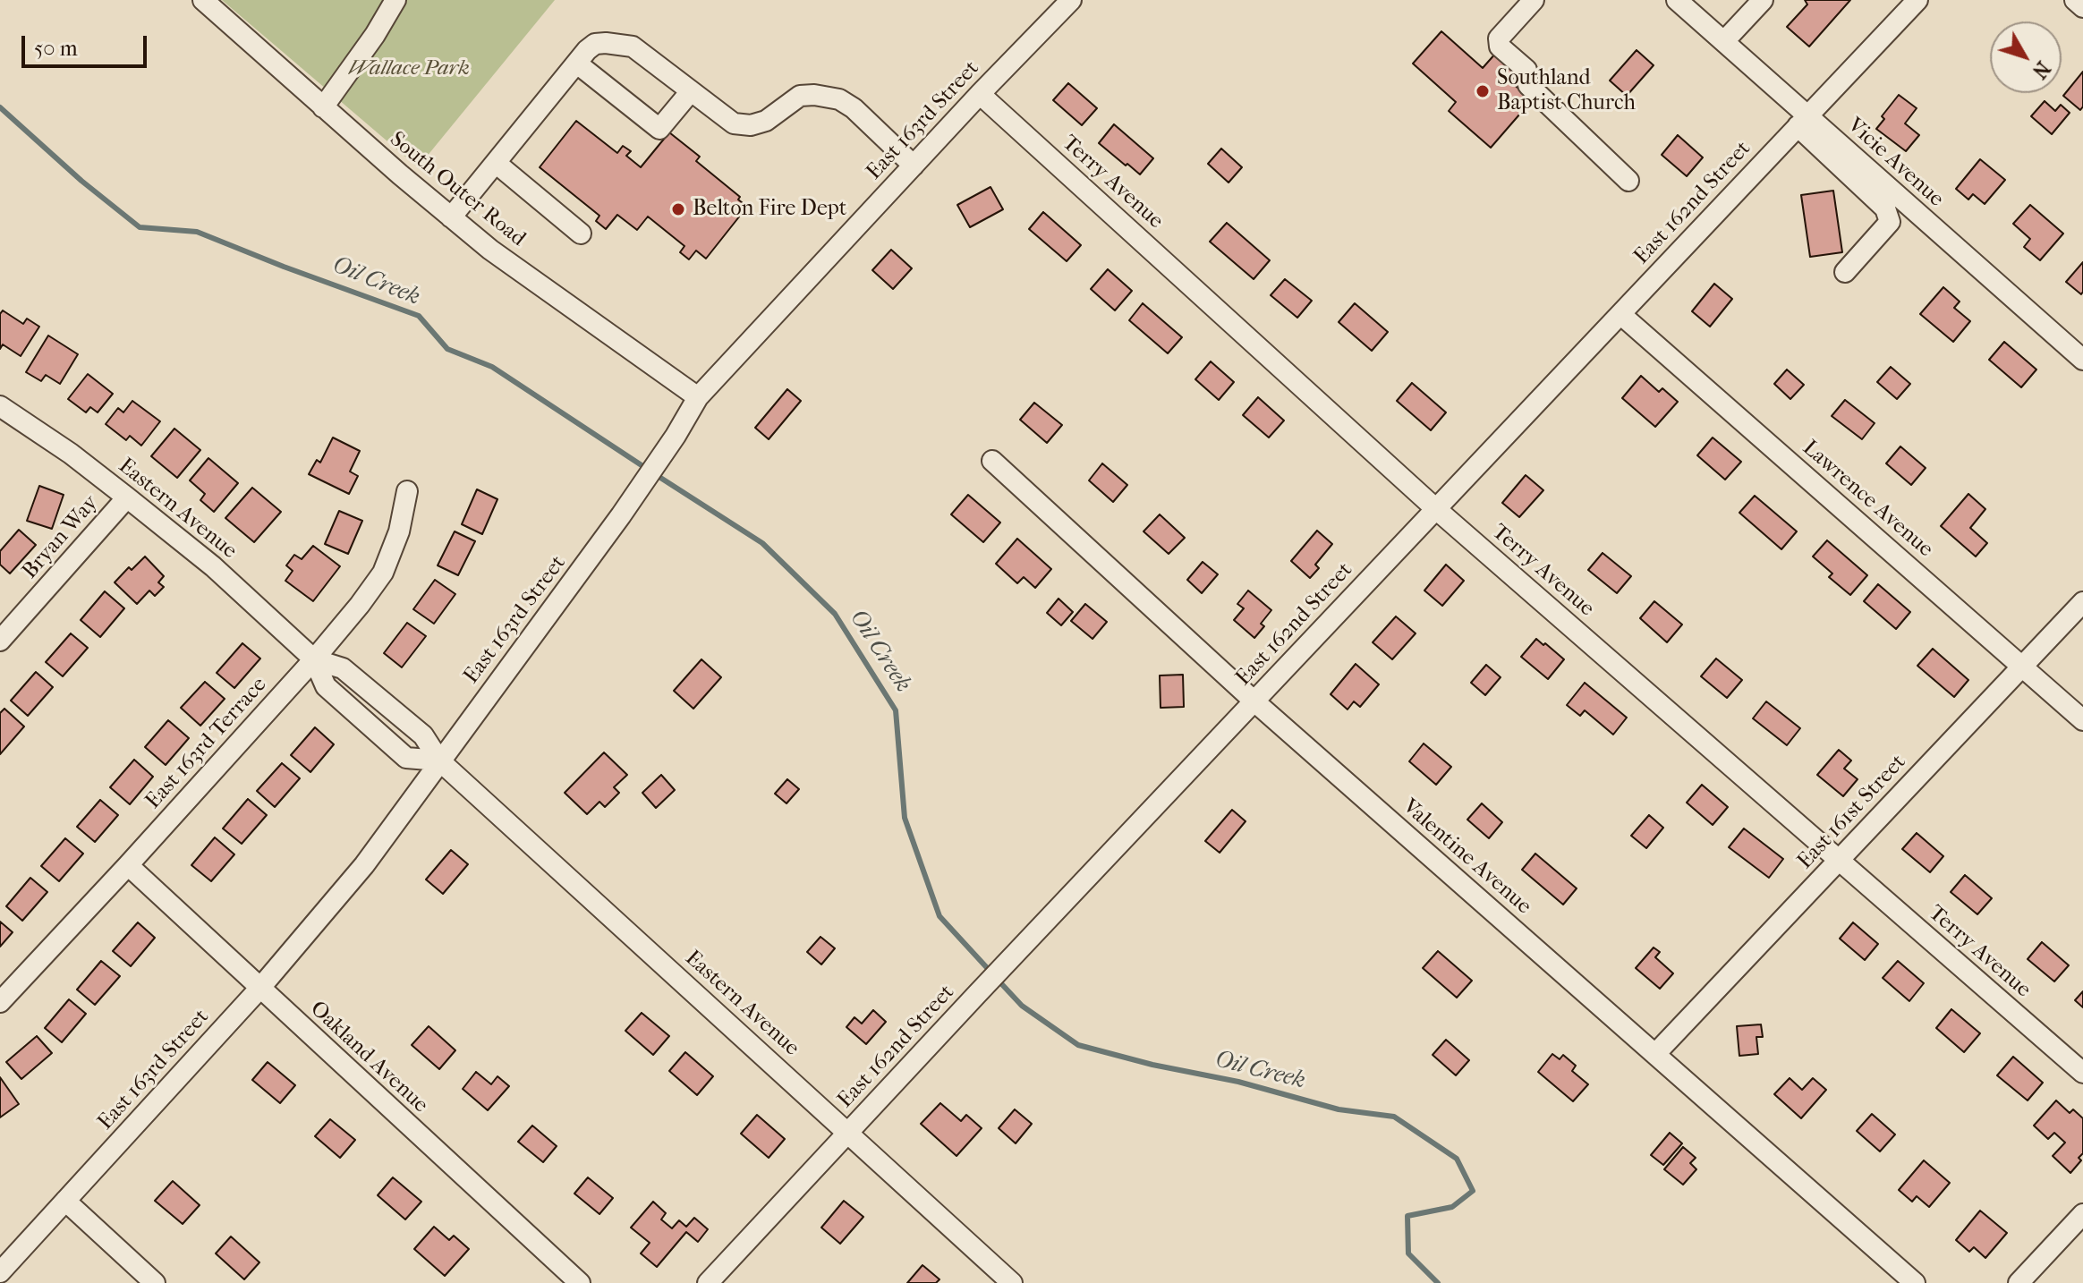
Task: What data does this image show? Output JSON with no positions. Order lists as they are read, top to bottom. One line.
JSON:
{"streets":{"street":["East 163rd Street","Vicie Avenue","Terry Avenue","South Outer Road","East 162nd Street","Lawrence Avenue","Eastern Avenue","Bryan Way","East 163rd Terrace","East 161st Street","Valentine Avenue","Oakland Avenue"]},"crossings":[["East 163rd Street","Terry Avenue"],["East 163rd Street","South Outer Road"],["East 163rd Street","Eastern Avenue"],["East 163rd Street","Oakland Avenue"],["Vicie Avenue","East 162nd Street"],["Terry Avenue","East 162nd Street"],["Terry Avenue","East 161st Street"],["East 162nd Street","Lawrence Avenue"],["East 162nd Street","Eastern Avenue"],["East 162nd Street","Valentine Avenue"],["Lawrence Avenue","East 161st Street"],["Eastern Avenue","Bryan Way"],["Eastern Avenue","East 163rd Terrace"],["East 163rd Terrace","Oakland Avenue"],["East 161st Street","Valentine Avenue"]],"water":["Oil Creek"],"parks":["Wallace Park"],"places":["Southland Baptist Church","Belton Fire Dept"],"scale_bar":"50 m","north":"bottom right"}
